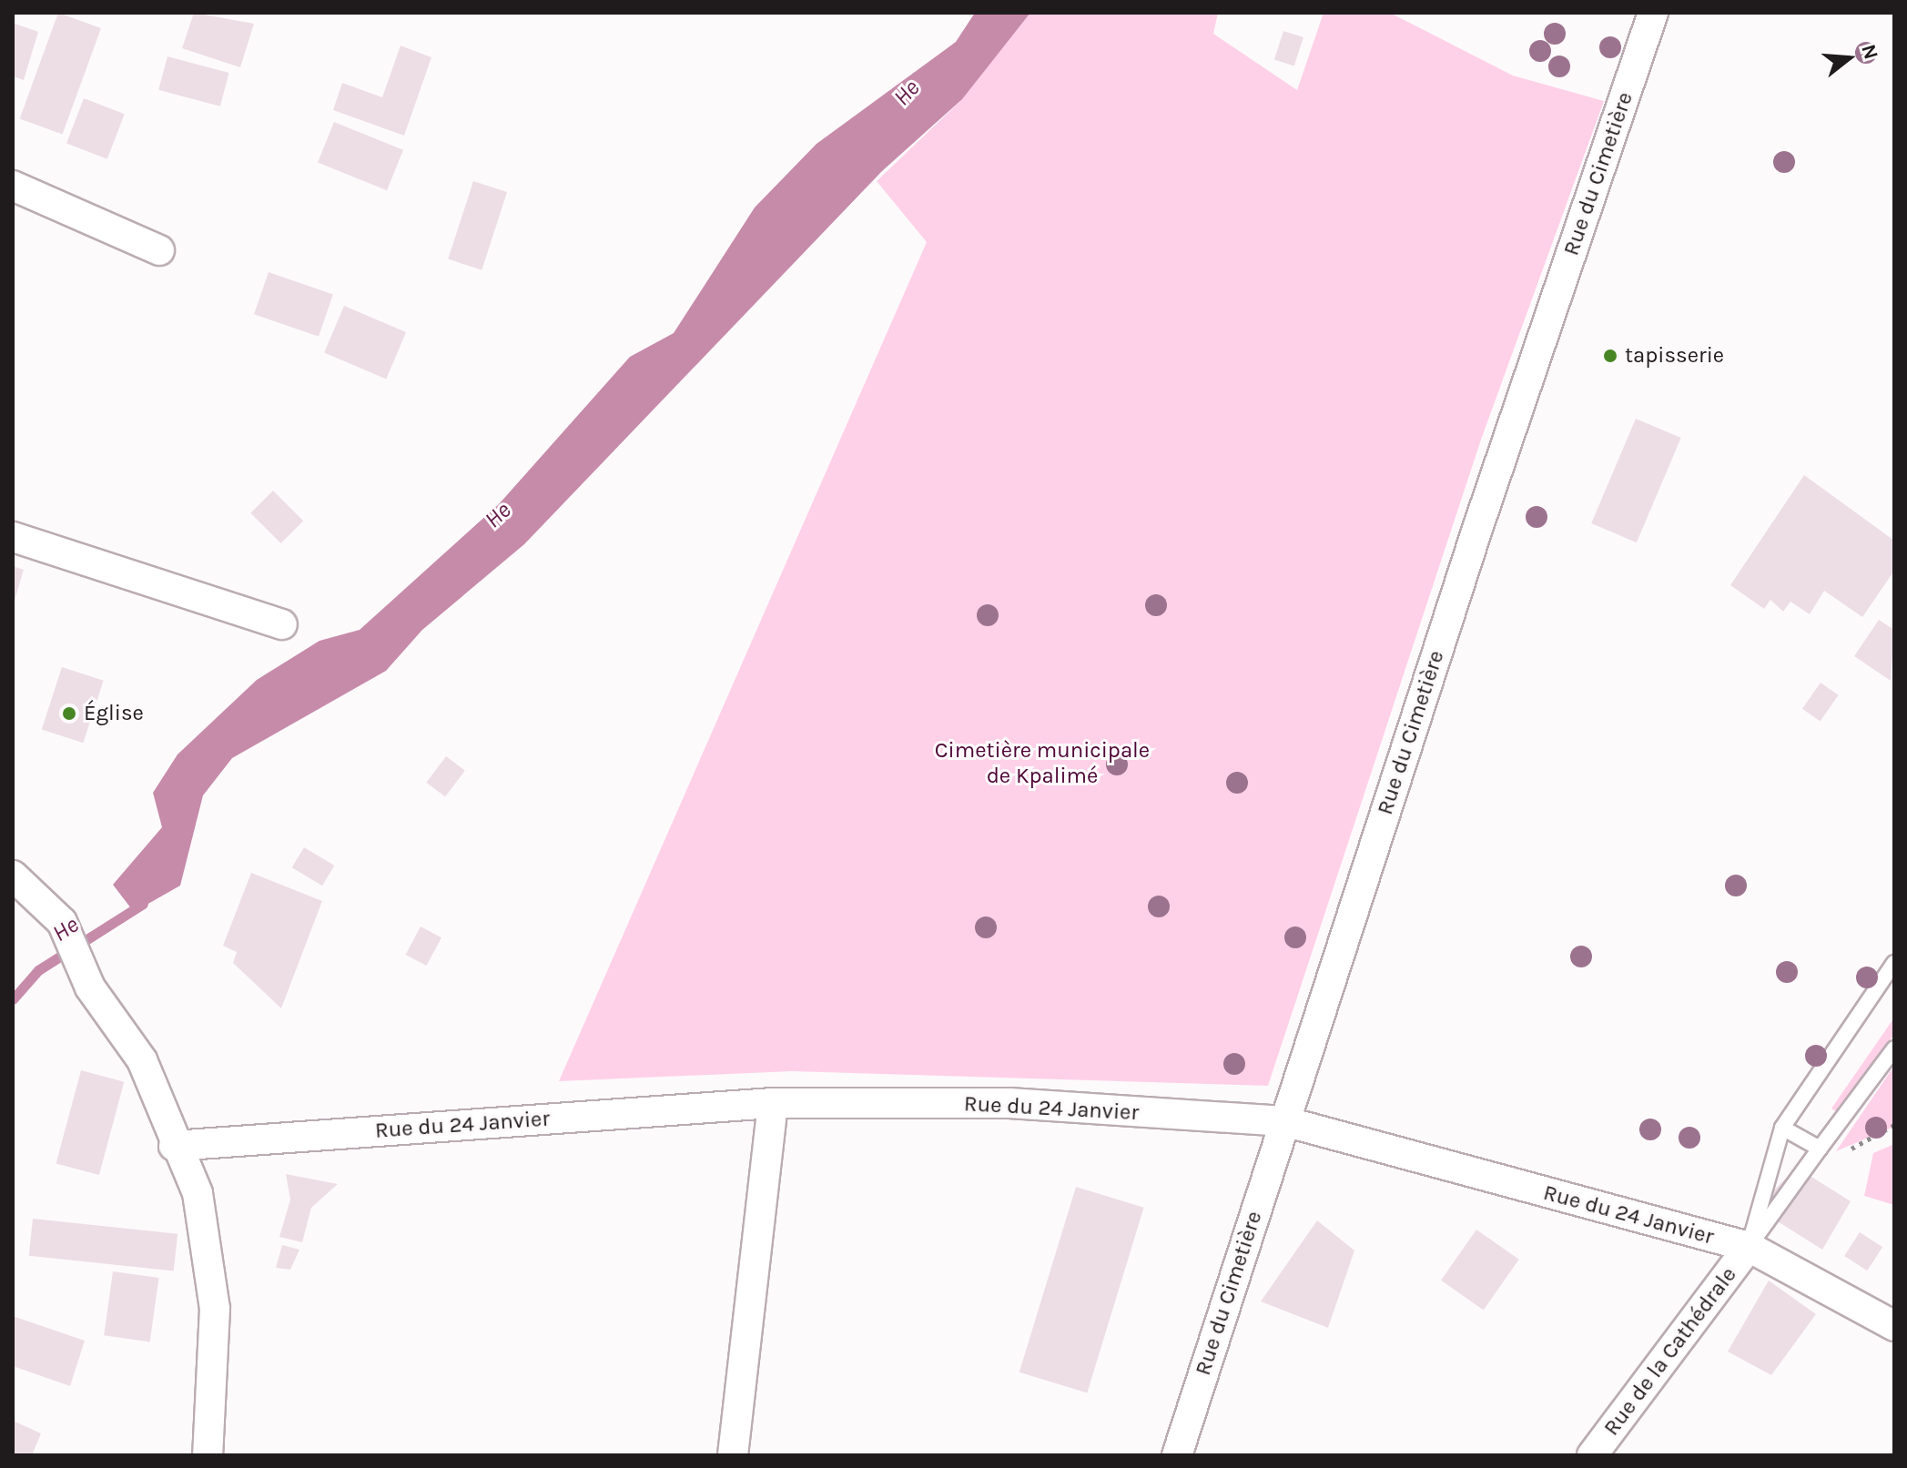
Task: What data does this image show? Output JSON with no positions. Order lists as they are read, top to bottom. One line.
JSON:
{"streets":{"street":["Rue du Cimetière","Rue du 24 Janvier","Rue de la Cathédrale"]},"crossings":[["Rue du Cimetière","Rue du 24 Janvier"],["Rue du 24 Janvier","Rue de la Cathédrale"]],"water":["He"],"parks":["Cimetière municipale de Kpalimé"],"places":["tapisserie","Église"],"north":"right"}
